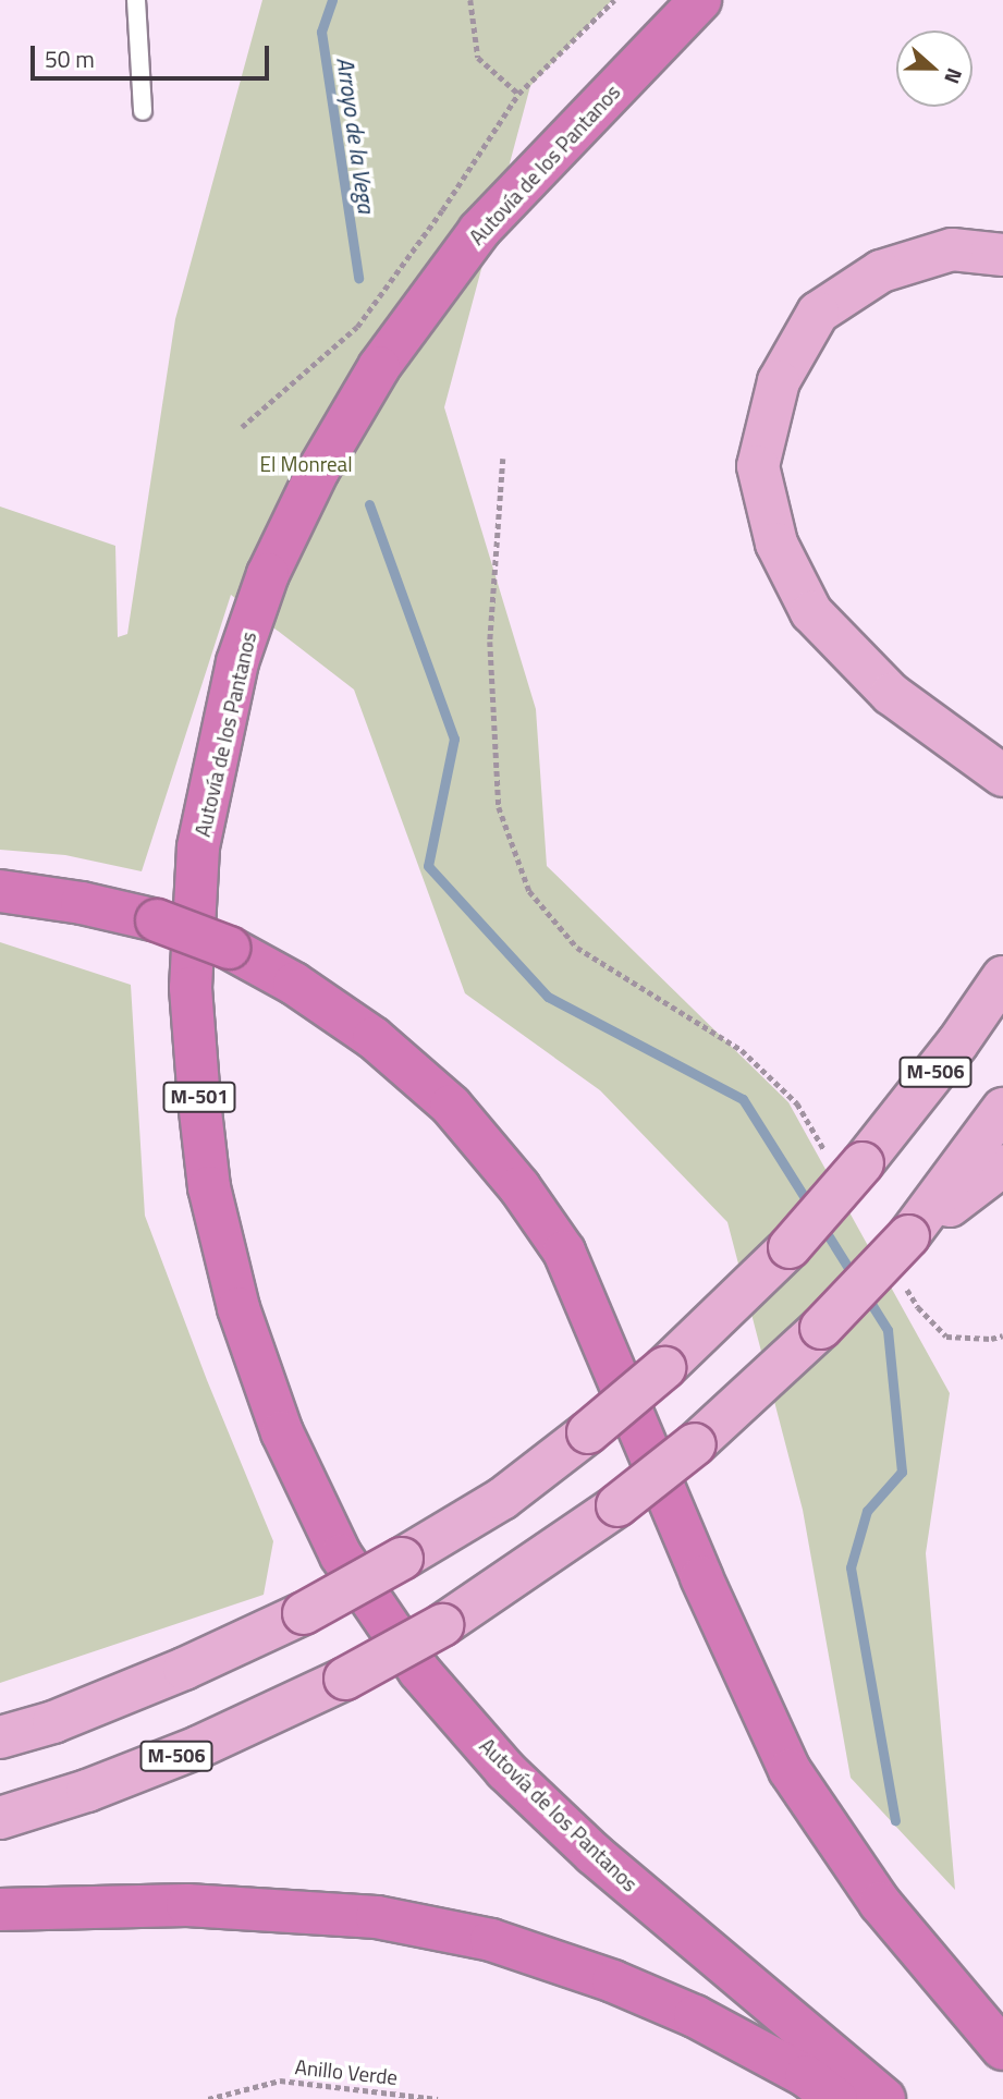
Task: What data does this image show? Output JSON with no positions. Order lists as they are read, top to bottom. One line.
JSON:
{"streets":{"highway":["Autovía de los Pantanos","M-501"],"main road":["M-506"],"path":["Anillo Verde"]},"water":["Arroyo de la Vega"],"parks":["El Monreal"],"scale_bar":"50 m","north":"right"}
